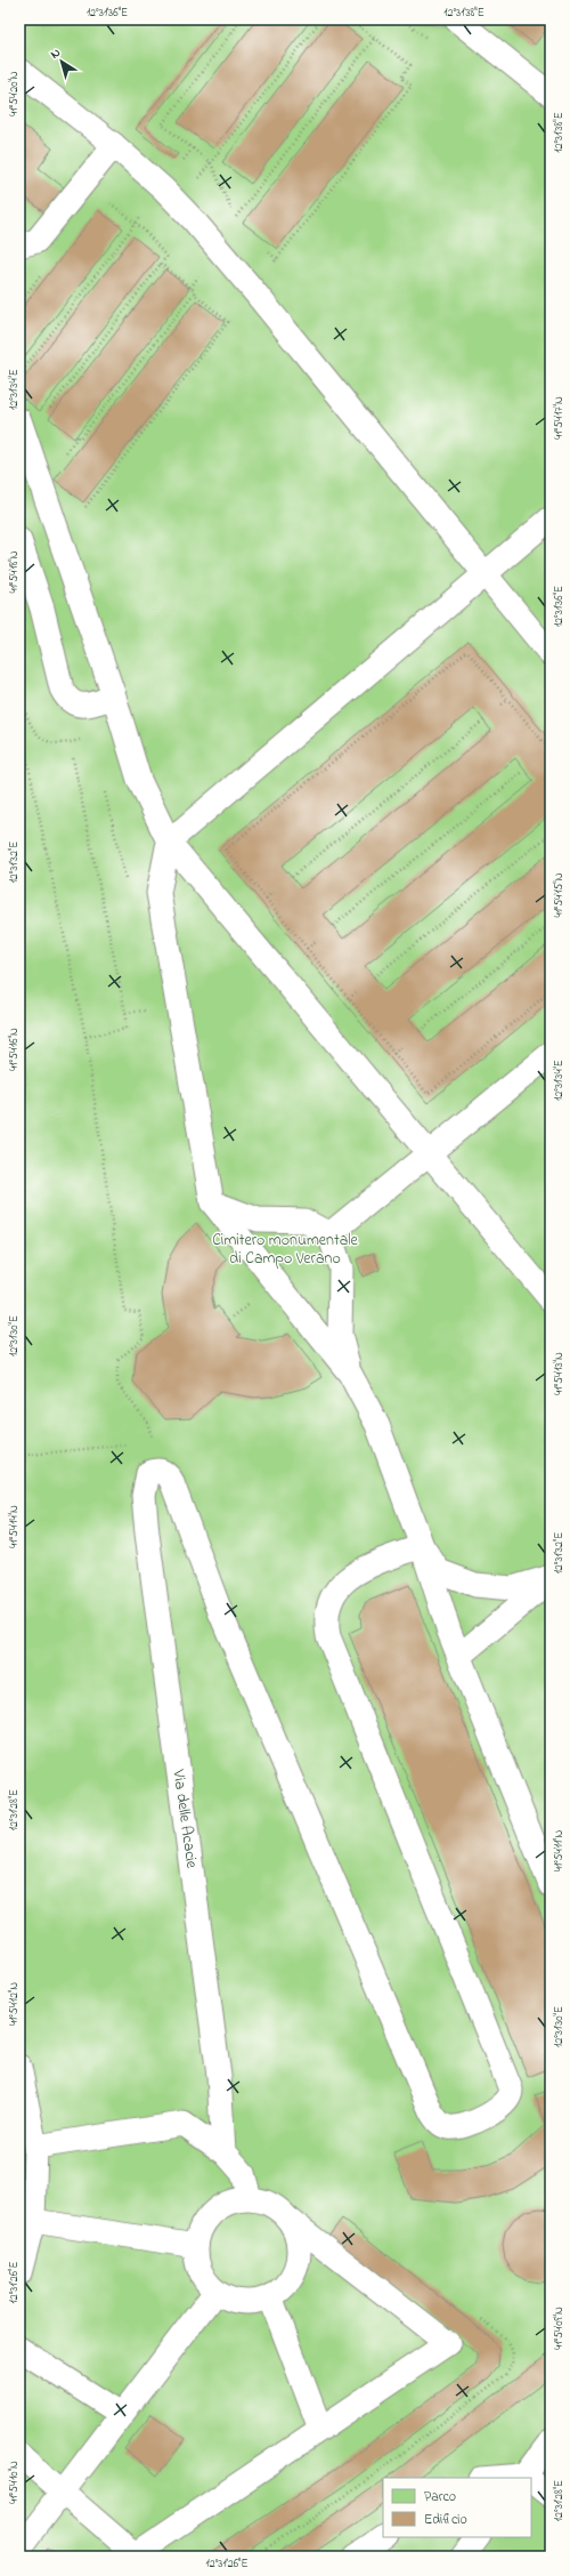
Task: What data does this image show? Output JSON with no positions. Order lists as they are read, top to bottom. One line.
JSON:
{"streets":{"lane":["Via delle Acacie"]},"parks":["Cimitero monumentale di Campo Verano"],"legend":["Parco","Edificio"],"north":"top left","coordinates":["12°31'36\"E","12°31'38\"E","41°54'20\"N","12°31'34\"E","41°54'17\"N","41°54'18\"N","12°31'32\"E","41°54'15\"N","41°54'16\"N","12°31'30\"E","41°54'13\"N","41°54'14\"N","12°31'28\"E","41°54'11\"N","41°54'12\"N","12°31'26\"E","41°54'09\"N","41°54'10\"N"]}
